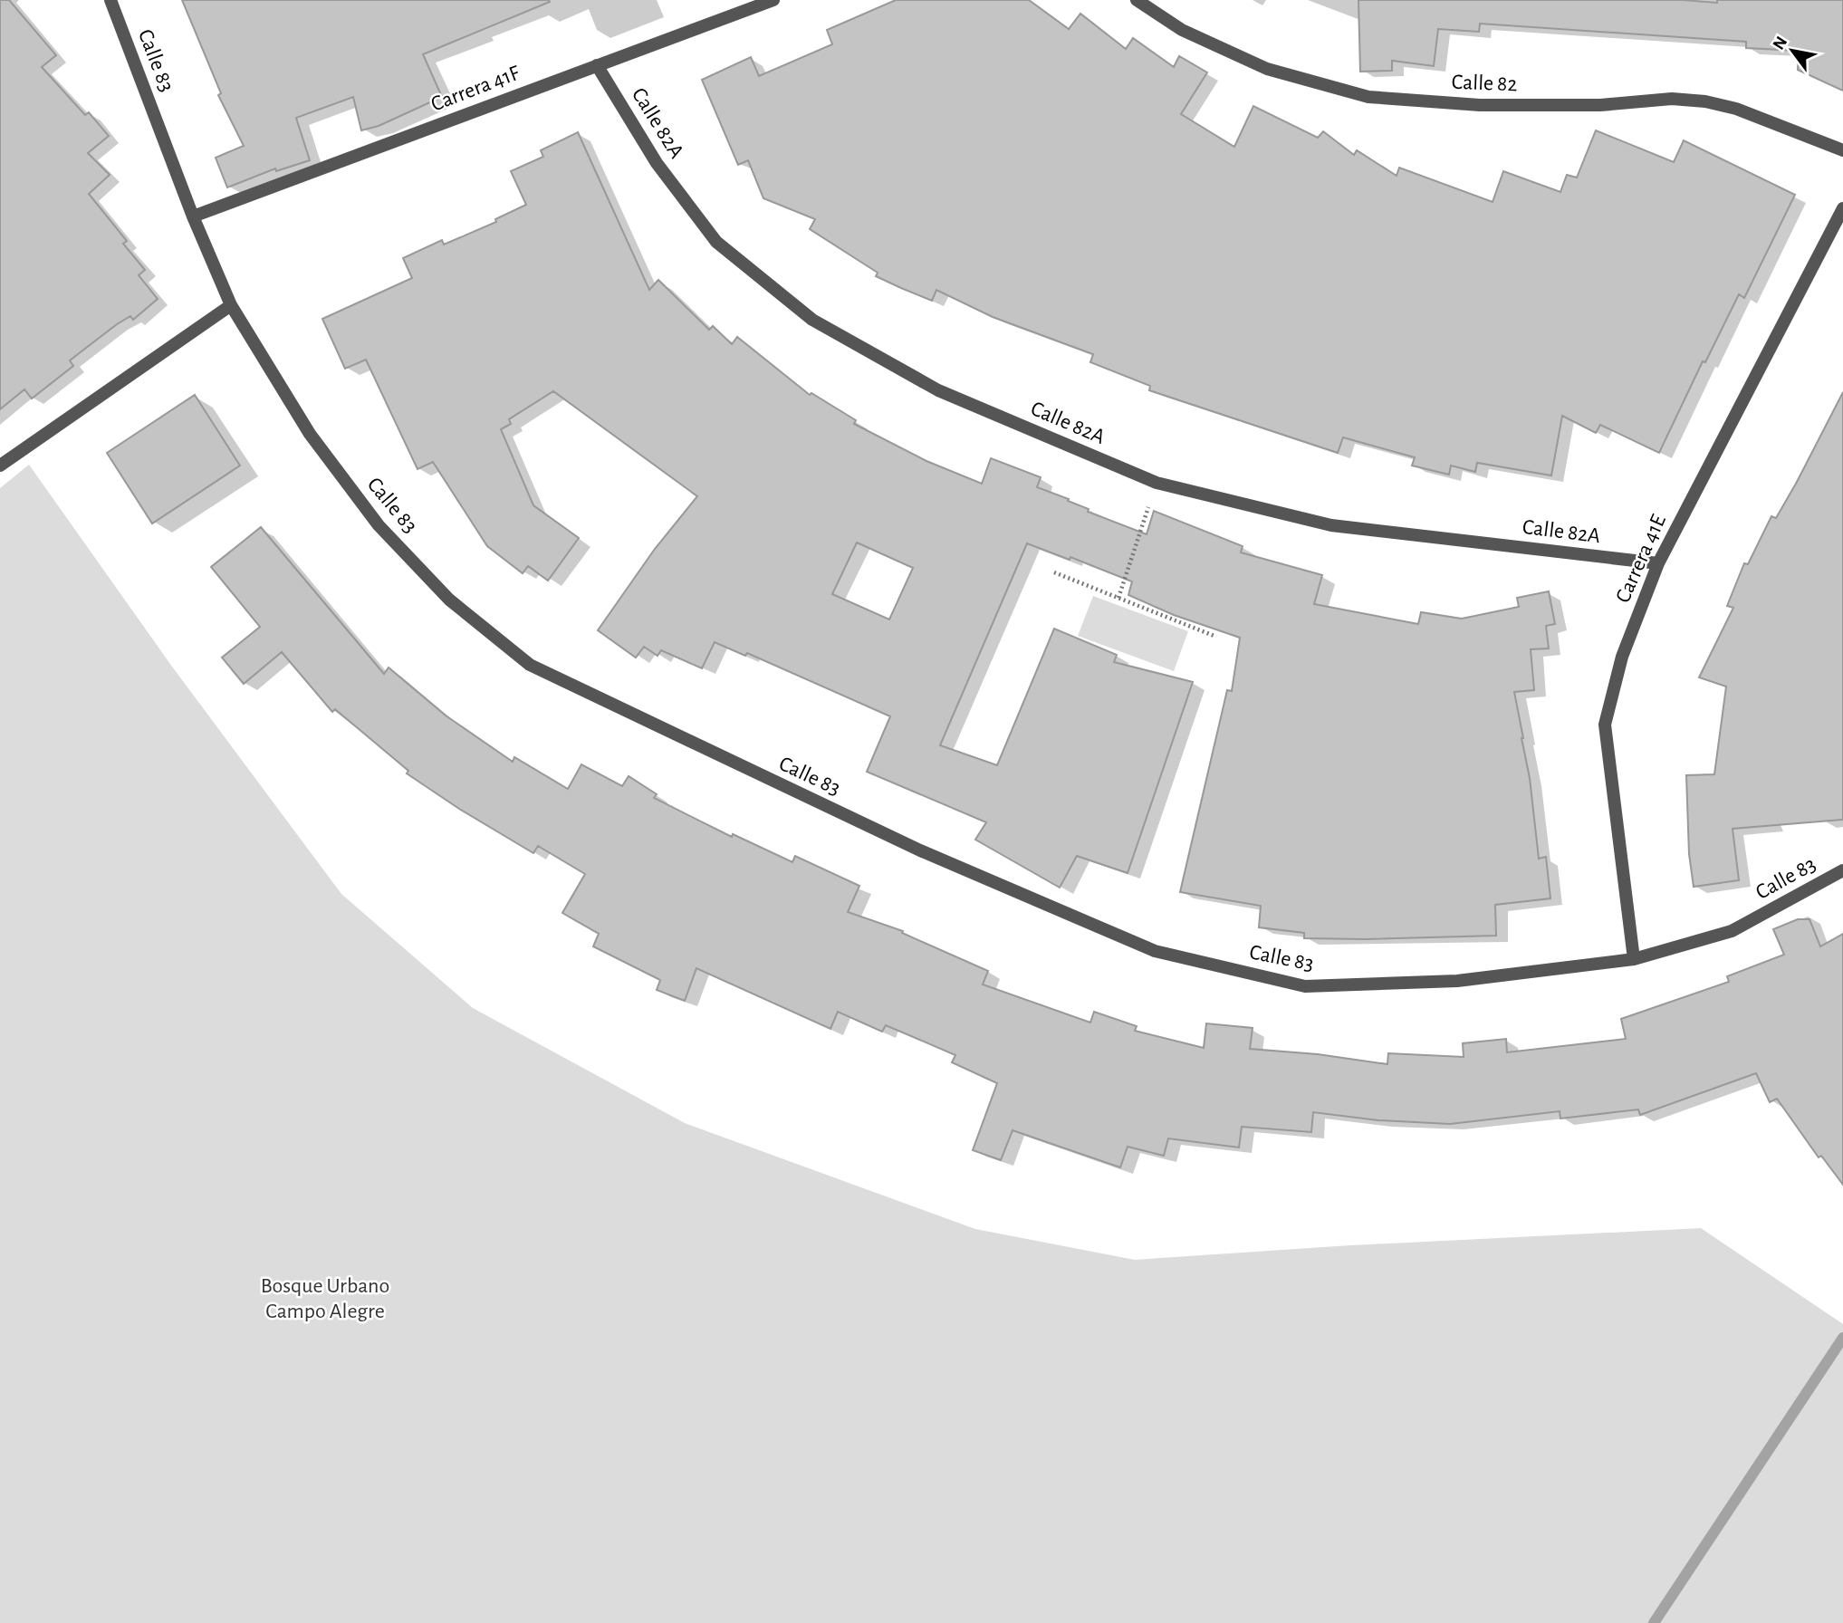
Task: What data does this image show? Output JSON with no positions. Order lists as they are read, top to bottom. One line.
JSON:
{"streets":{"street":["Calle 83","Calle 82","Carrera 41F","Calle 82A","Carrera 41E"]},"crossings":[["Calle 83","Carrera 41F"],["Calle 83","Carrera 41E"],["Carrera 41F","Calle 82A"],["Calle 82A","Carrera 41E"]],"parks":["Bosque Urbano Campo Alegre"],"north":"top left"}
